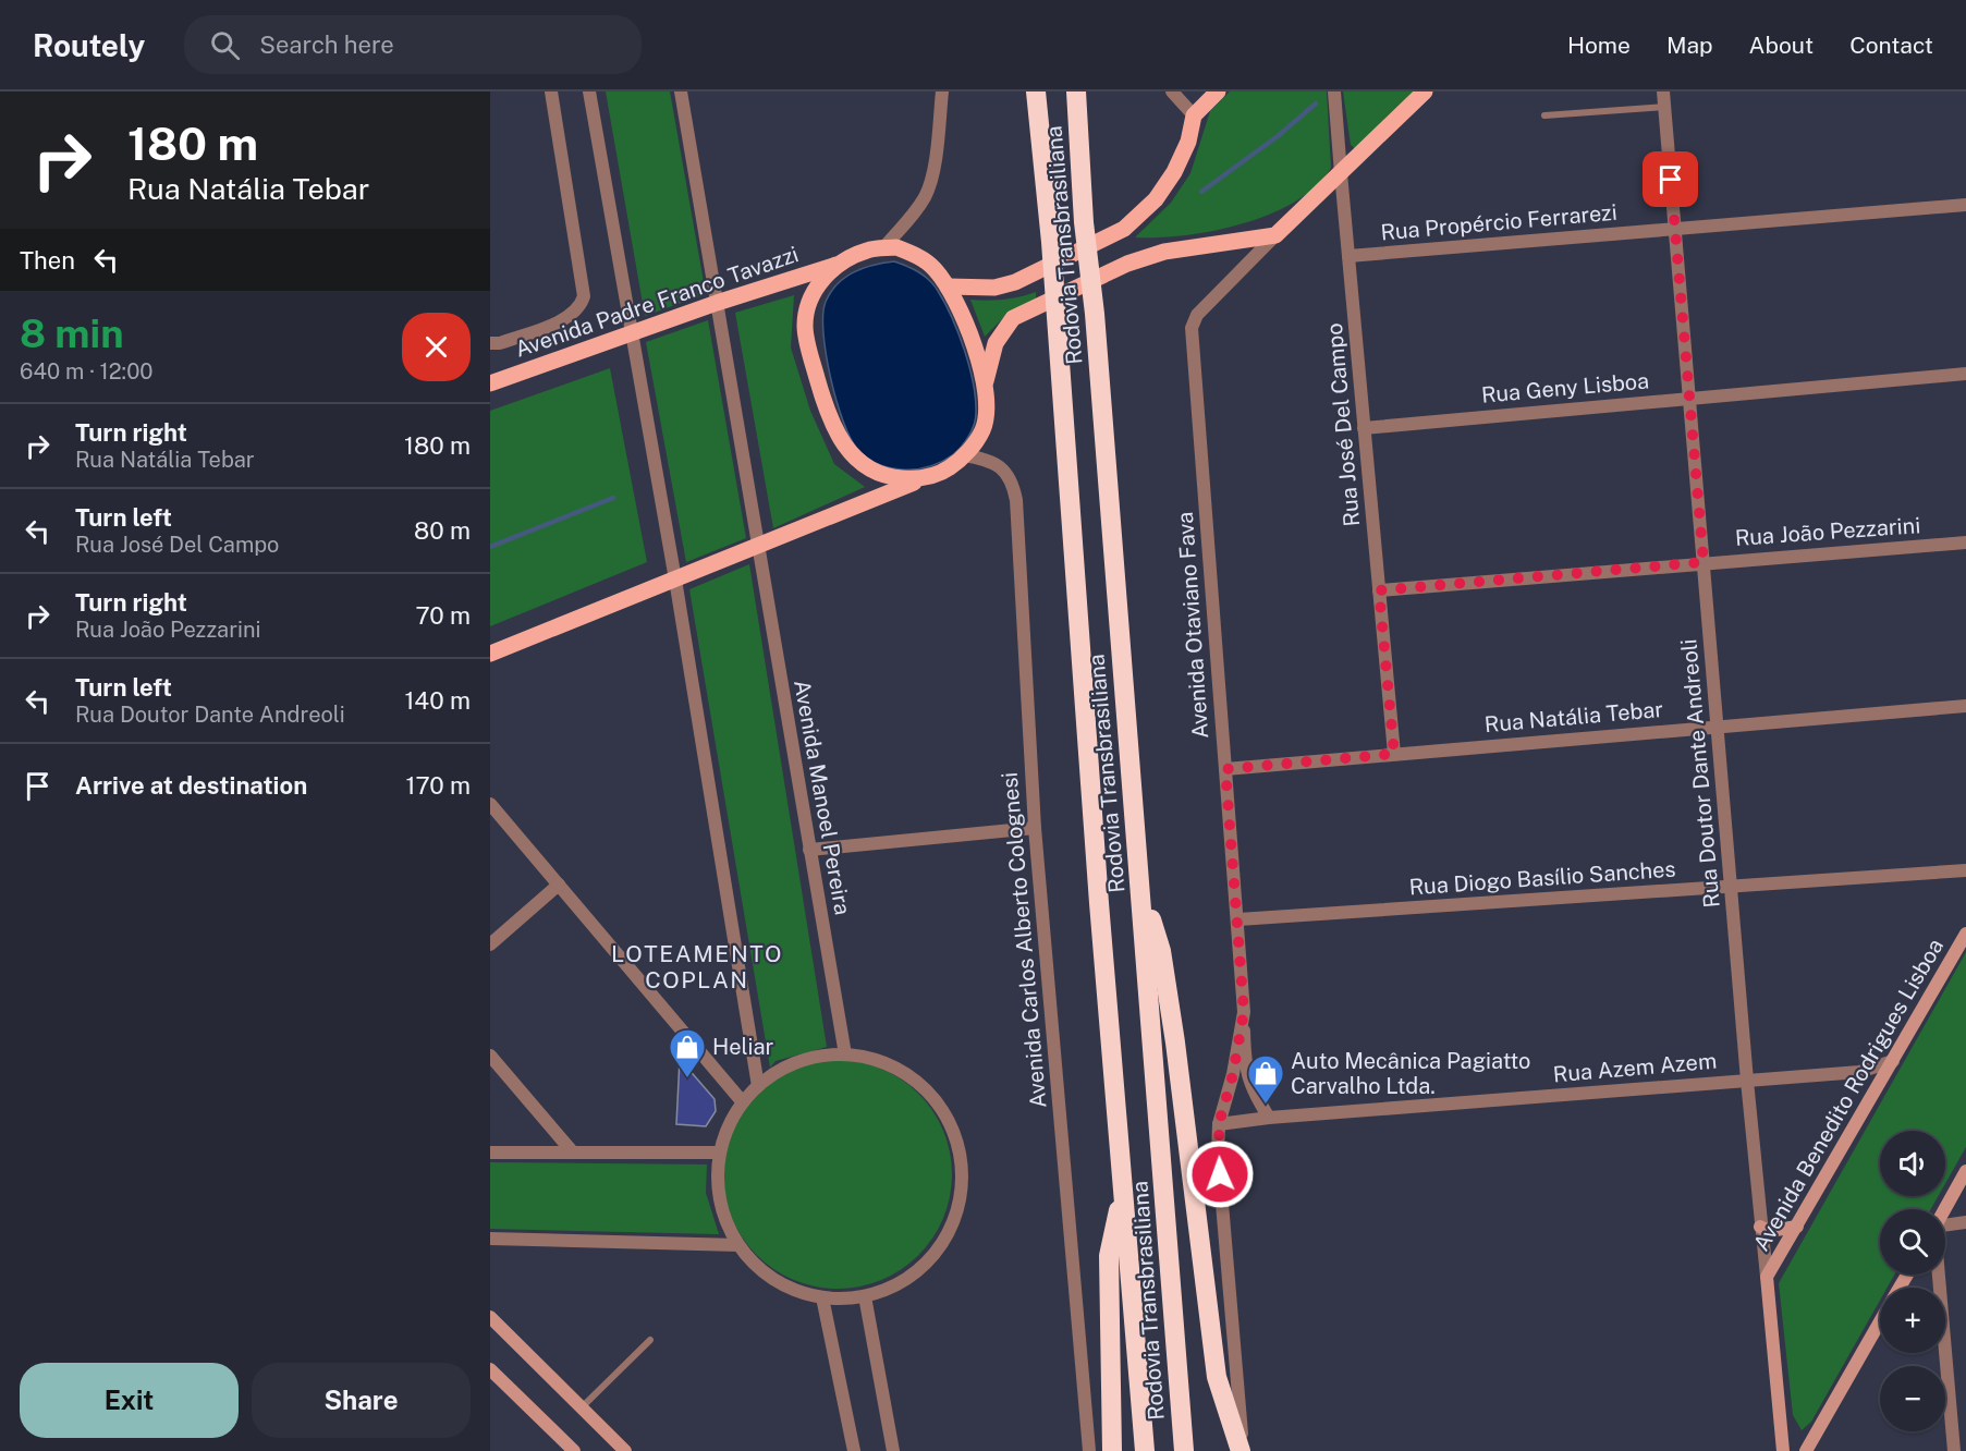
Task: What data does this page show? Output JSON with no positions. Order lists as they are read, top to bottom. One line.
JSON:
{"streets":{"highway":["Rodovia Transbrasiliana"],"main road":["Avenida Padre Franco Tavazzi","Rua Doutor Dante Andreoli","Avenida Benedito Rodrigues Lisboa"],"street":["Rua Propércio Ferrarezi","Rua Geny Lisboa","Rua José Del Campo","Rua João Pezzarini","Avenida Otaviano Fava","Rua Natália Tebar","Avenida Manoel Pereira","Rua Diogo Basílio Sanches","Avenida Carlos Alberto Colognesi","Rua Azem Azem"]},"crossings":[["Rua Propércio Ferrarezi","Rua José Del Campo"],["Rua Propércio Ferrarezi","Rua Doutor Dante Andreoli"],["Avenida Padre Franco Tavazzi","Avenida Manoel Pereira"],["Avenida Padre Franco Tavazzi","Avenida Carlos Alberto Colognesi"],["Rua Geny Lisboa","Rua José Del Campo"],["Rua Geny Lisboa","Rua Doutor Dante Andreoli"],["Rua José Del Campo","Rua João Pezzarini"],["Rua José Del Campo","Rua Natália Tebar"],["Rua João Pezzarini","Rua Doutor Dante Andreoli"],["Avenida Otaviano Fava","Rua Natália Tebar"],["Avenida Otaviano Fava","Rua Diogo Basílio Sanches"],["Avenida Otaviano Fava","Rua Azem Azem"],["Rua Natália Tebar","Rua Doutor Dante Andreoli"],["Rua Doutor Dante Andreoli","Rua Diogo Basílio Sanches"],["Rua Doutor Dante Andreoli","Rua Azem Azem"],["Rua Doutor Dante Andreoli","Avenida Benedito Rodrigues Lisboa"],["Rua Azem Azem","Avenida Benedito Rodrigues Lisboa"]],"districts":["LOTEAMENTO COPLAN"],"places":{"shop":["Heliar","Auto Mecânica Pagiatto Carvalho Ltda."]},"page":{"header":"Routely","search":"Search here","nav":["Home","Map","About","Contact"],"turn":["180 m","Rua Natália Tebar"],"then":"Then","heading":["8 min","640 m · 12:00"],"list":[{"name":"Turn right","note":"Rua Natália Tebar","value":"180 m"},{"name":"Turn left","note":"Rua José Del Campo","value":"80 m"},{"name":"Turn right","note":"Rua João Pezzarini","value":"70 m"},{"name":"Turn left","note":"Rua Doutor Dante Andreoli","value":"140 m"},{"name":"Arrive at destination","value":"170 m"}],"map_buttons":["+","−"],"buttons":["Exit","Share"]}}
